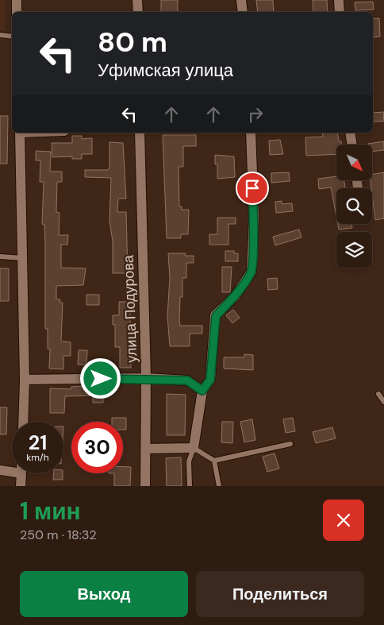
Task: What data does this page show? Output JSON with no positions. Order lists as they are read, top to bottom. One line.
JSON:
{"streets":{"street":["улица Подурова"]},"north":"bottom right","page":{"turn":["80 m","Уфимская улица"],"speed":"21 km/h","limit":"30","heading":["1 мин","250 m · 18:32"],"buttons":["Выход","Поделиться"]}}
